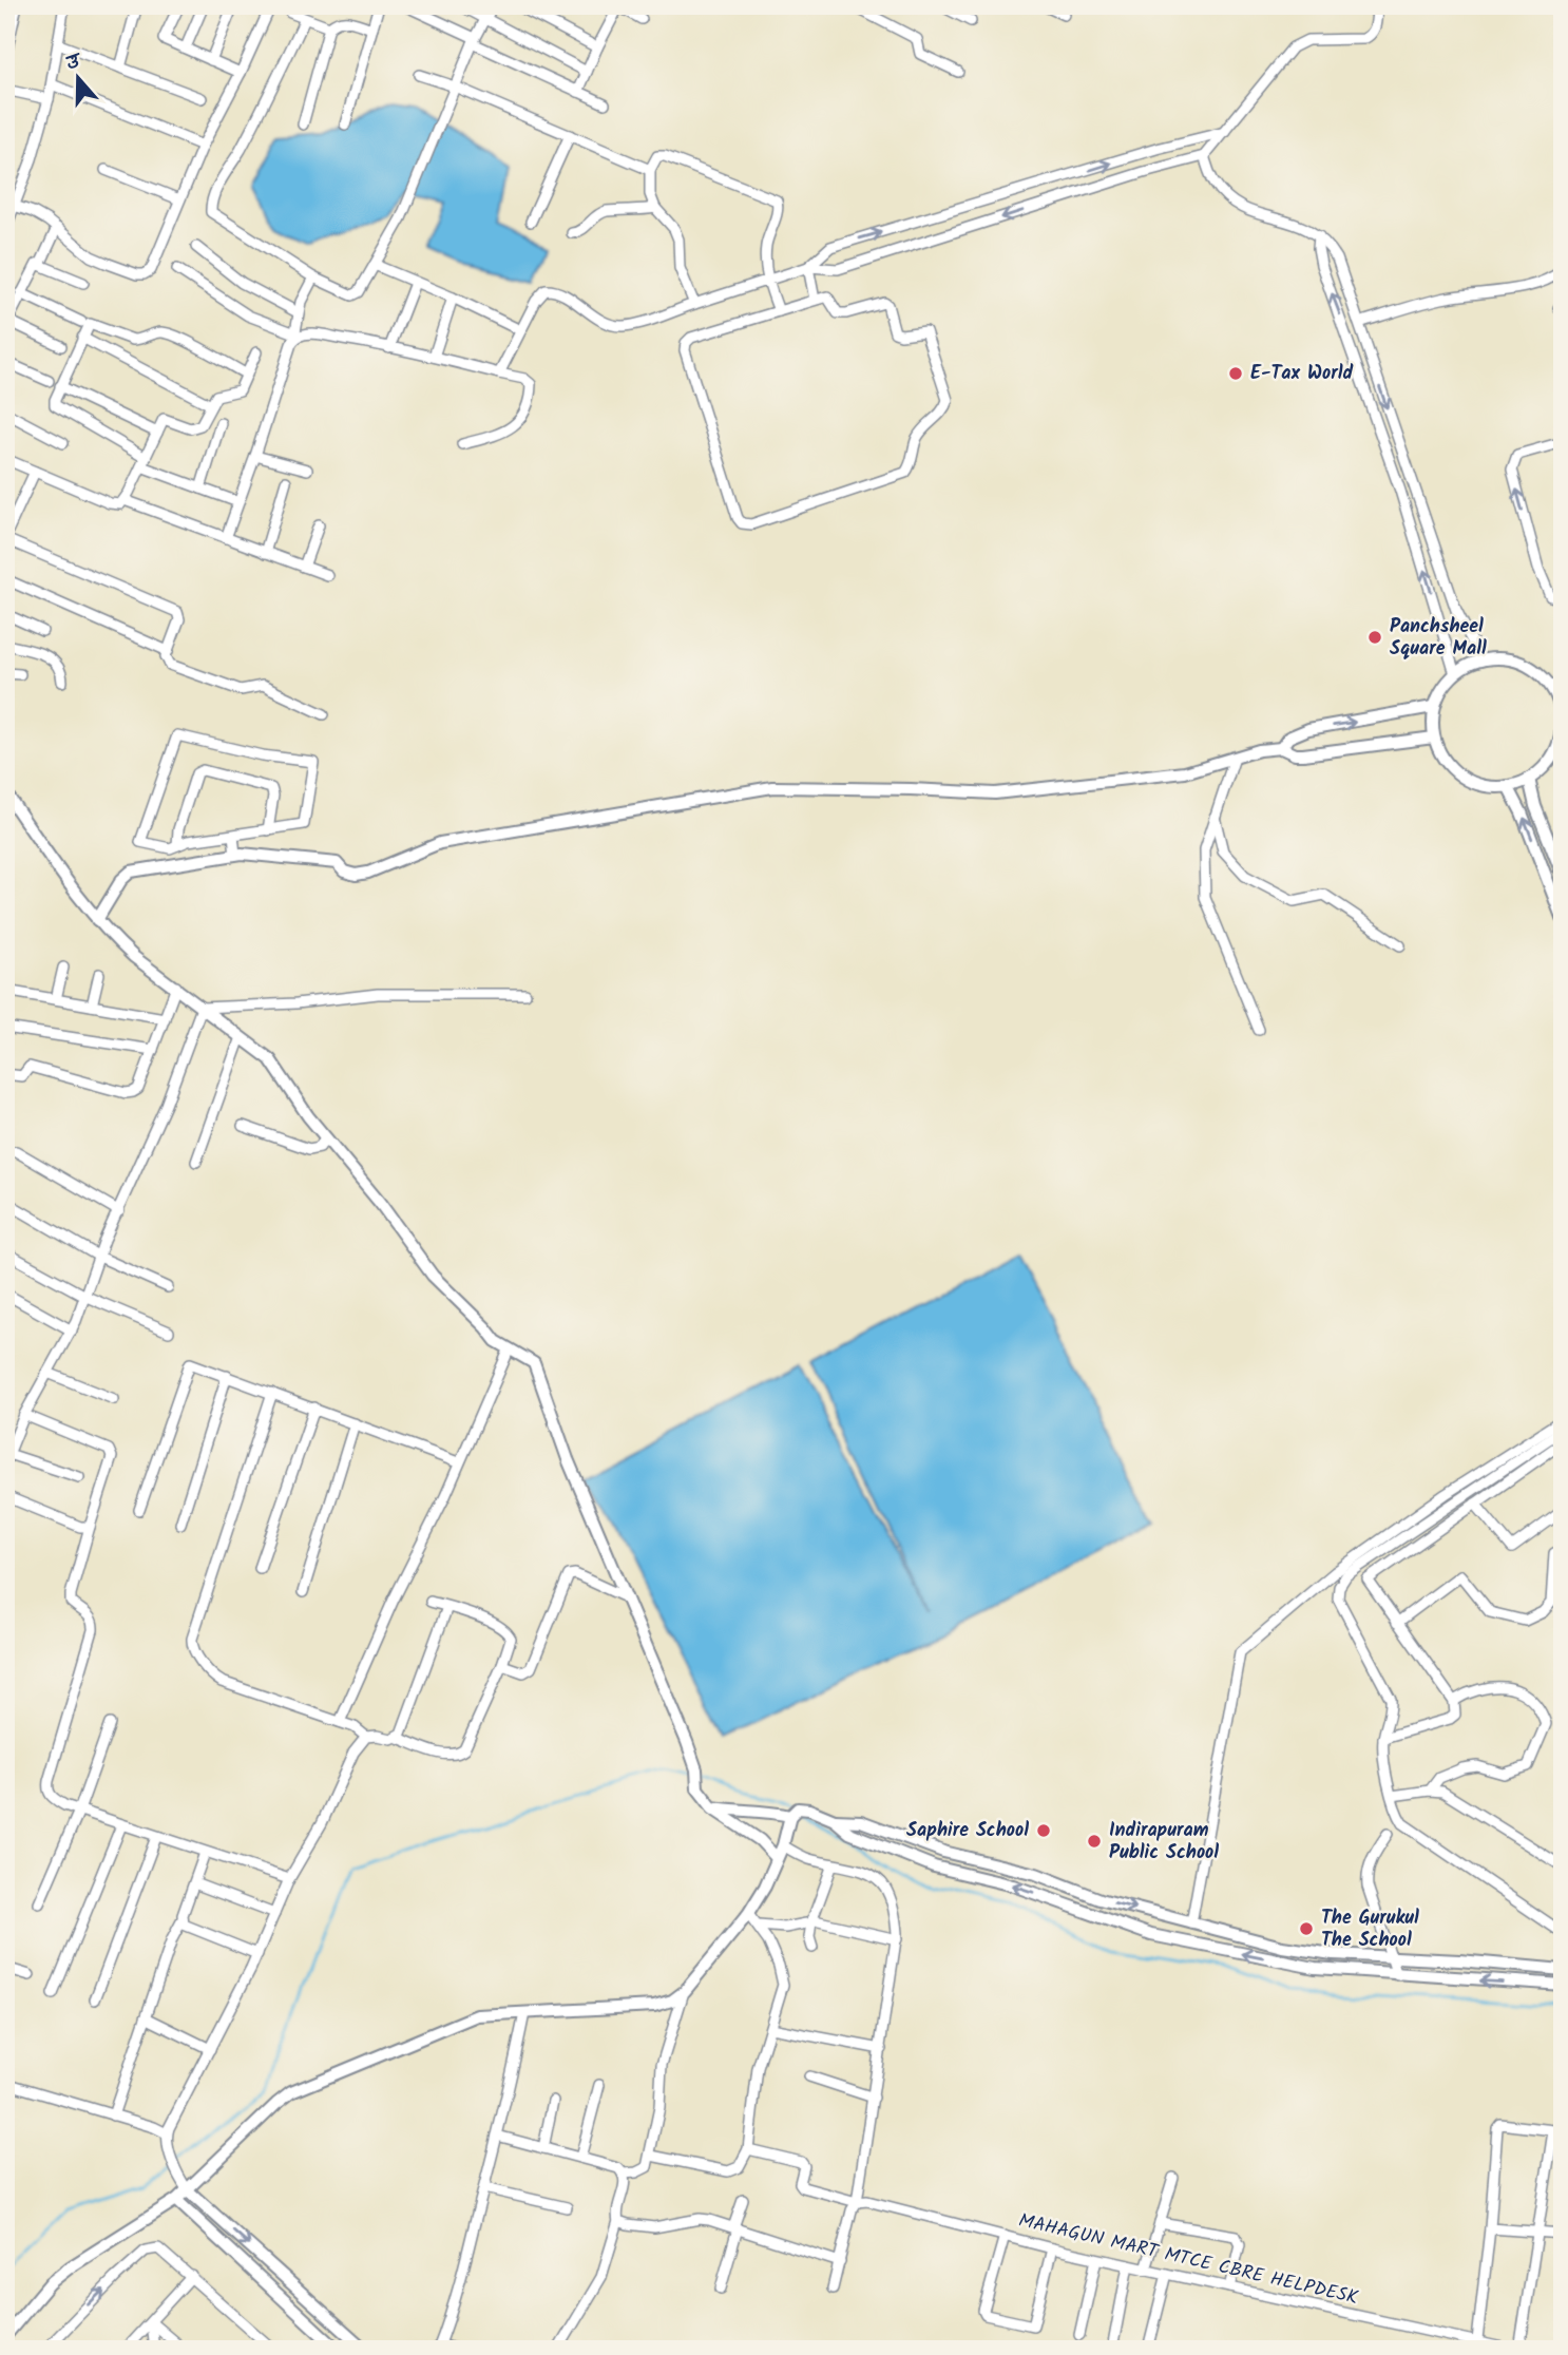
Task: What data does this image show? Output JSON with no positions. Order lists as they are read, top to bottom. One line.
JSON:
{"streets":{"street":["MAHAGUN MART MTCE CBRE HELPDESK"]},"places":["E-Tax World","Panchsheel Square Mall","Saphire School","Indirapuram Public School","The Gurukul The School"],"north":"top"}
